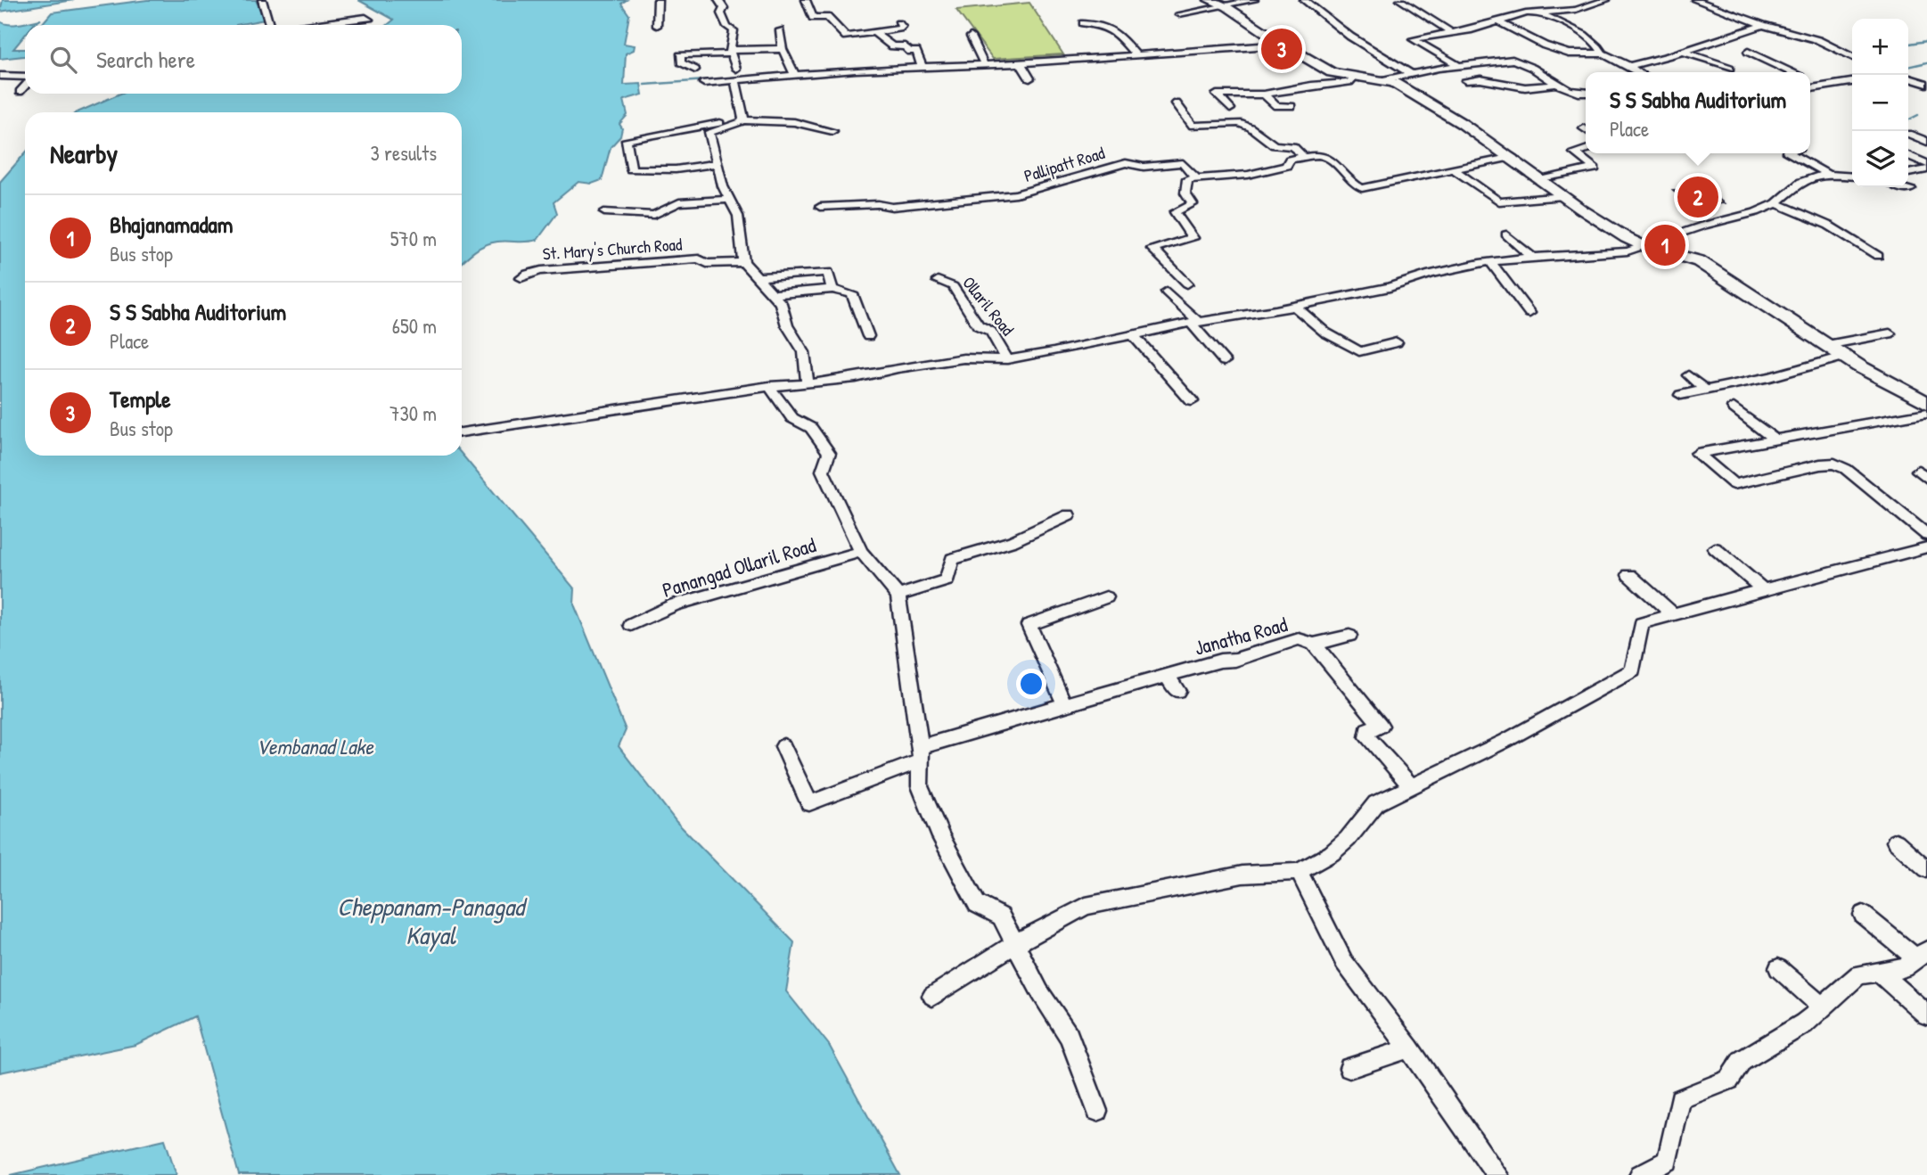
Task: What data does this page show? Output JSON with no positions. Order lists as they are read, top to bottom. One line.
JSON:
{"streets":{"street":["Pallipatt Road","St. Mary's Church Road","Ollaril Road","Panangad Ollaril Road","Janatha Road"]},"water":["Vembanad Lake","Cheppanam-Panagad Kayal"],"page":{"map_buttons":["+","−"],"pins":["3","2","1"],"search":"Search here","popup":["S S Sabha Auditorium","Place"],"heading":["Nearby","3 results"],"list":[{"mark":"1","name":"Bhajanamadam","note":"Bus stop","value":"570 m"},{"mark":"2","name":"S S Sabha Auditorium","note":"Place","value":"650 m"},{"mark":"3","name":"Temple","note":"Bus stop","value":"730 m"}]}}
